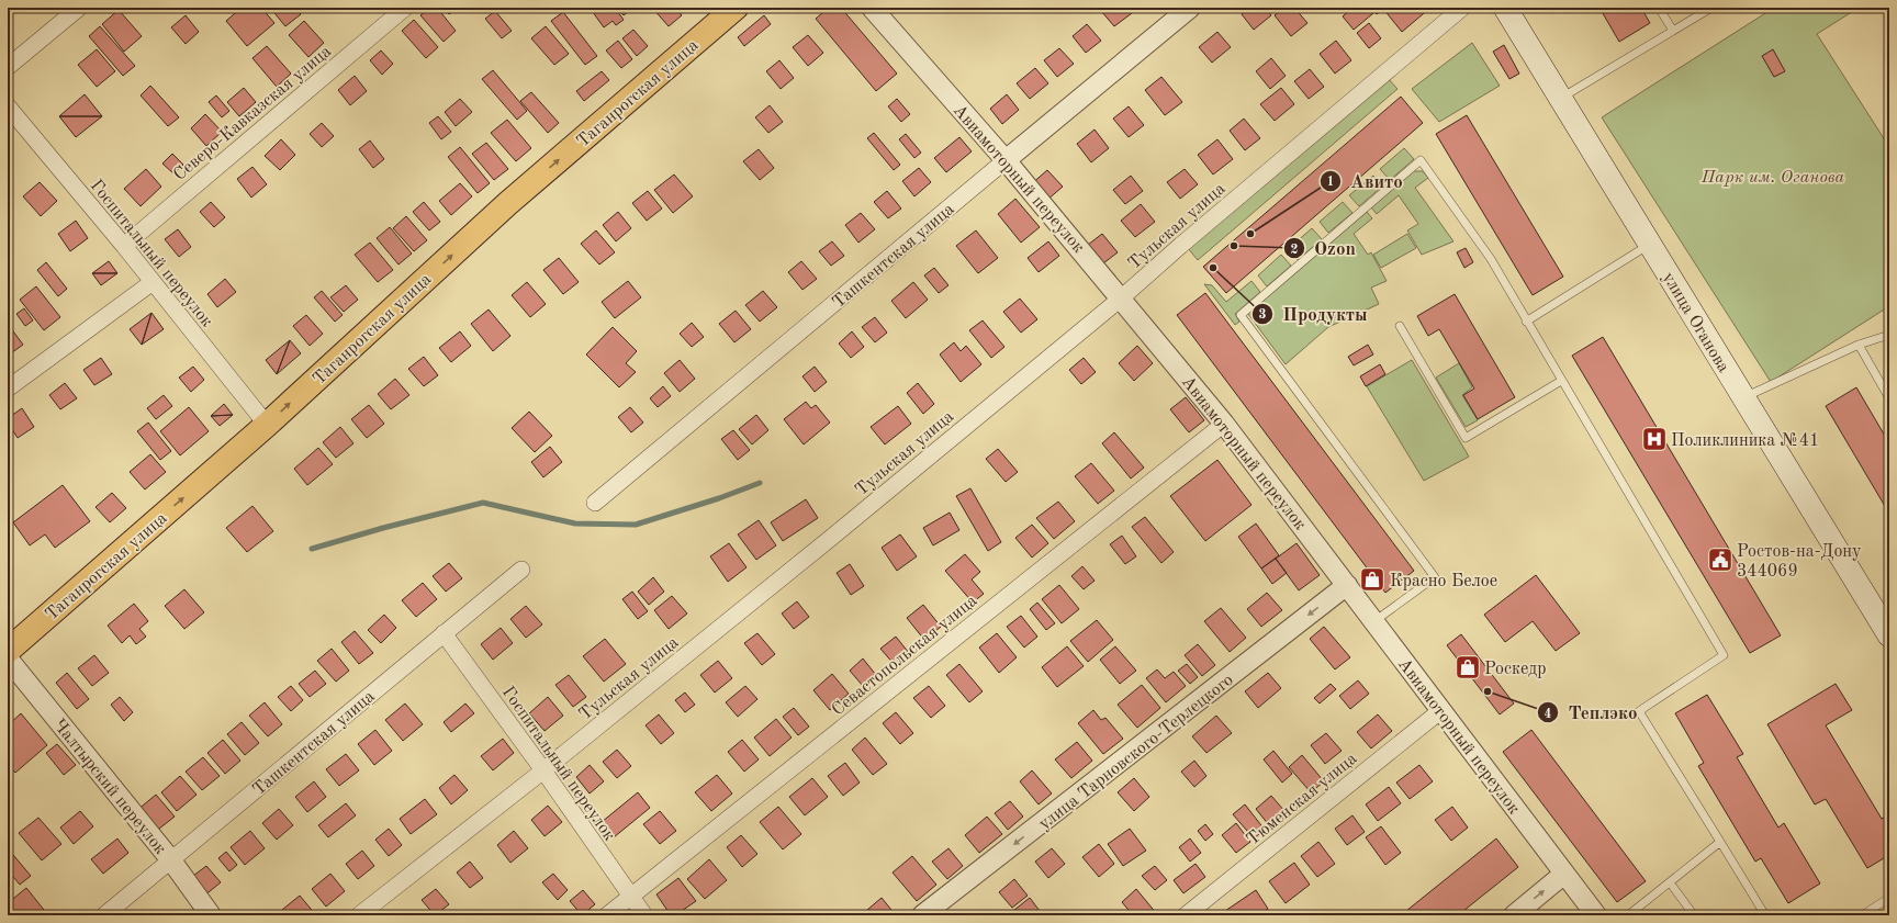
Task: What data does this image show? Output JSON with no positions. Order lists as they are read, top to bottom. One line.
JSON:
{"streets":{"main road":["Таганрогская улица","улица Оганова"],"street":["Северо-Кавказская улица","Авиамоторный переулок","Тульская улица","Госпитальный переулок","Ташкентская улица","Севастопольская улица","улица Тарновского-Терлецкого","Чалтырский переулок","Тюменская улица"]},"crossings":[["Таганрогская улица","Госпитальный переулок"],["Северо-Кавказская улица","Госпитальный переулок"],["Авиамоторный переулок","Тульская улица"],["Авиамоторный переулок","Ташкентская улица"],["Авиамоторный переулок","Севастопольская улица"],["Авиамоторный переулок","улица Тарновского-Терлецкого"],["Авиамоторный переулок","Тюменская улица"],["Тульская улица","Госпитальный переулок"],["Госпитальный переулок","Ташкентская улица"],["Госпитальный переулок","Севастопольская улица"],["Ташкентская улица","Чалтырский переулок"]],"one_way":["Таганрогская улица","улица Тарновского-Терлецкого"],"parks":["Парк им. Оганова"],"places":{"other":["Авито","Ozon","Продукты","Теплэко"],"hospital":["Поликлиника №41"],"public building":["Ростов-на-Дону 344069"],"shop":["Красно Белое","Роскедр"]}}
